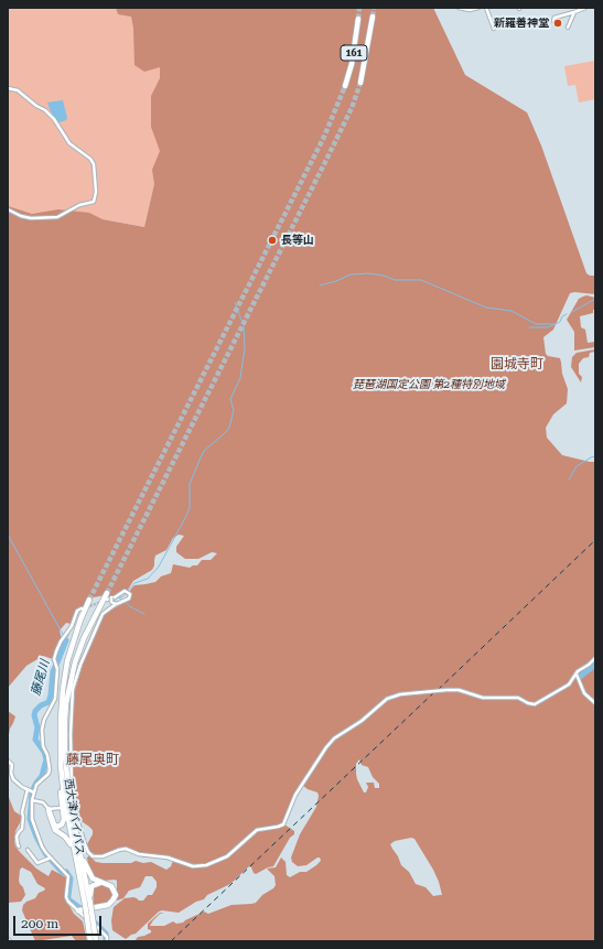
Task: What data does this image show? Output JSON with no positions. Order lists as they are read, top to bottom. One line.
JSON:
{"streets":{"highway":["161","西大津バイパス"]},"districts":["園城寺町","藤尾奥町"],"water":["藤尾川"],"parks":["琵琶湖国定公園 第2種特別地域"],"places":["新羅善神堂","長等山"],"scale_bar":"200 m"}
